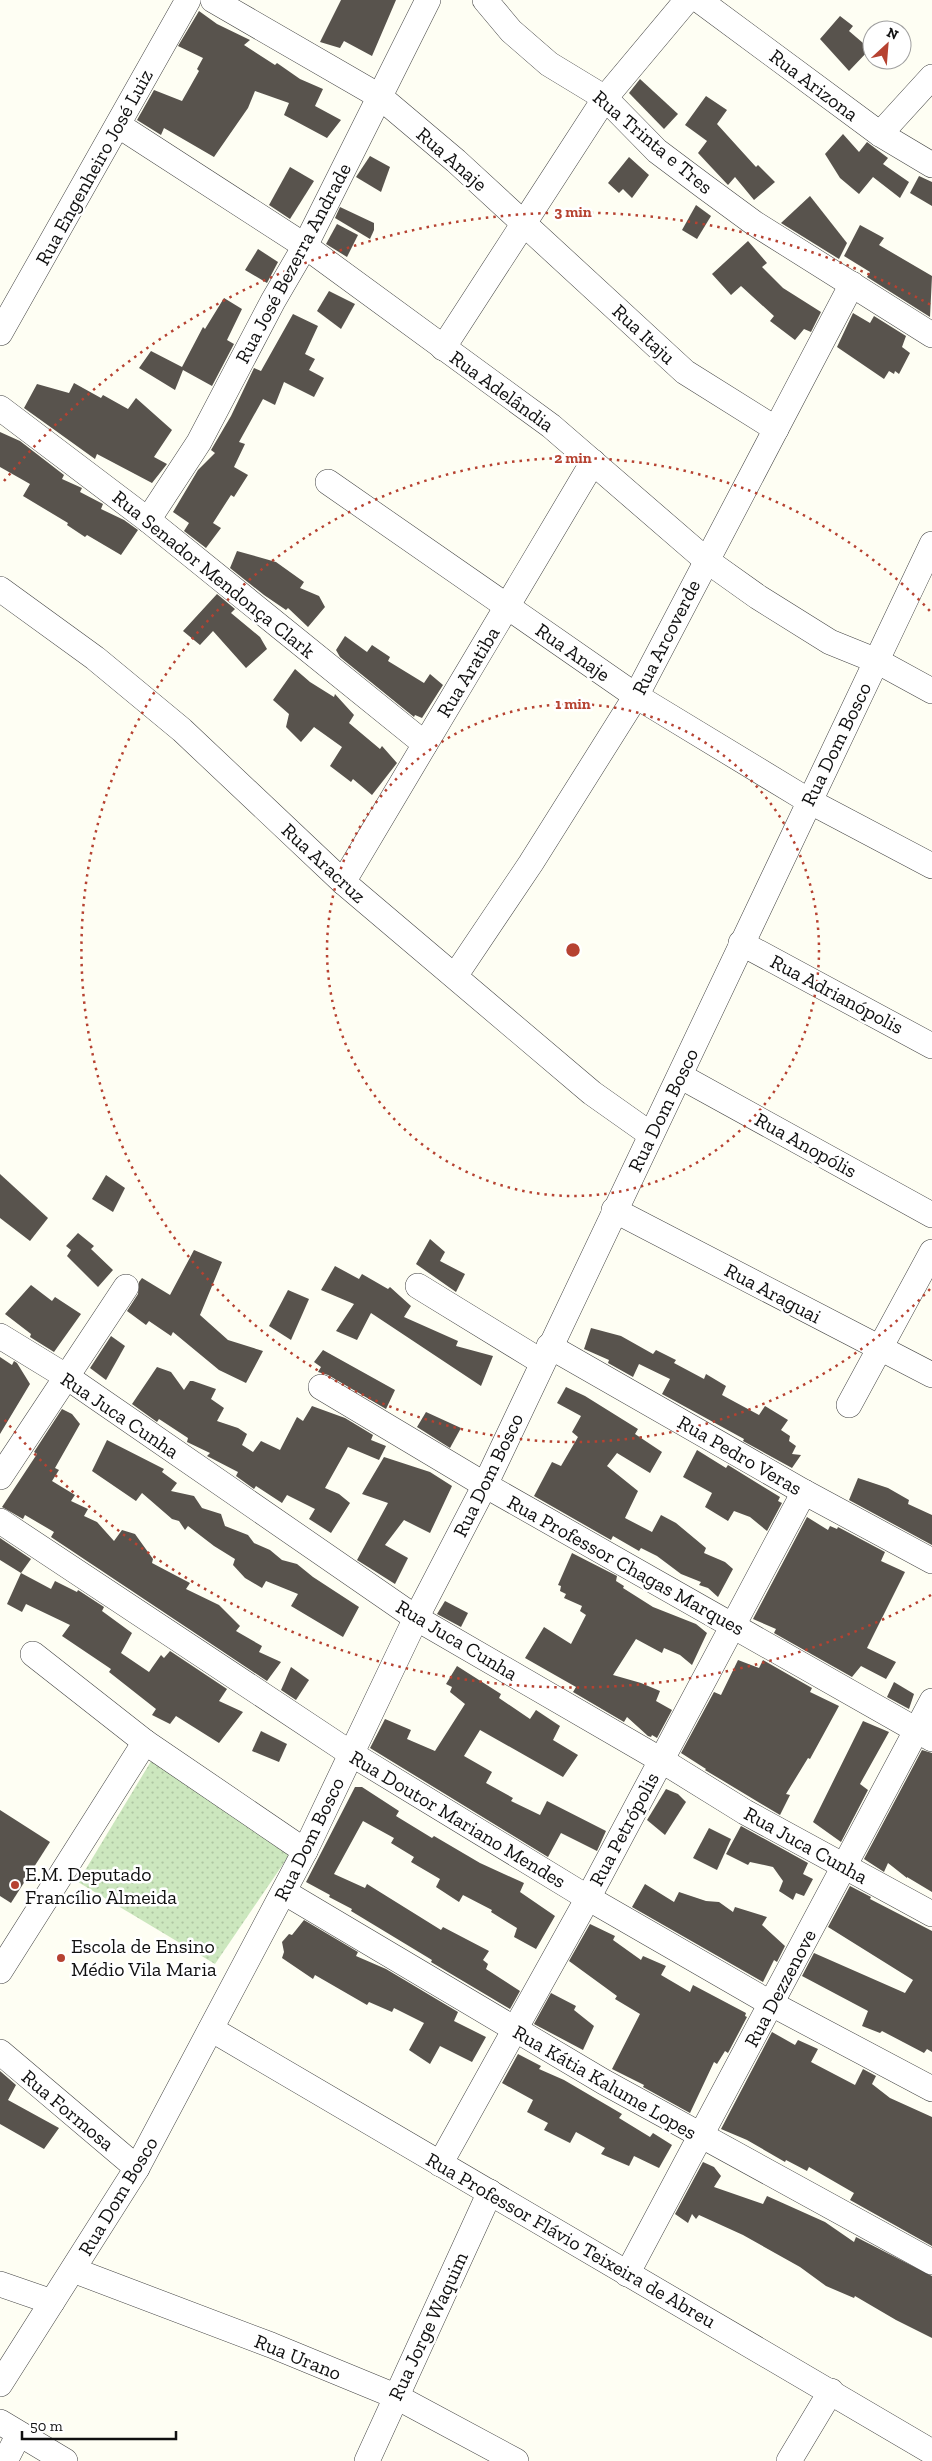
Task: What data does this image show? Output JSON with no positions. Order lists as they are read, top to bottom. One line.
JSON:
{"streets":{"street":["Rua Arizona","Rua Trinta e Tres","Rua Anaje","Rua Engenheiro José Luiz","Rua José Bezerra Andrade","Rua Itaju","Rua Adelândia","Rua Senador Mendonça Clark","Rua Arcoverde","Rua Aratiba","Rua Dom Bosco","Rua Aracruz","Rua Adrianópolis","Rua Anopólis","Rua Araguai","Rua Juca Cunha","Rua Pedro Veras","Rua Professor Chagas Marques","Rua Doutor Mariano Mendes","Rua Petrópolis","Rua Dezzenove","Rua Kátia Kalume Lopes","Rua Formosa","Rua Professor Flávio Teixeira de Abreu","Rua Jorge Waquim","Rua Urano"]},"crossings":[["Rua Trinta e Tres","Rua Arcoverde"],["Rua Anaje","Rua José Bezerra Andrade"],["Rua Anaje","Rua Itaju"],["Rua Anaje","Rua Arcoverde"],["Rua Anaje","Rua Aratiba"],["Rua Anaje","Rua Dom Bosco"],["Rua Engenheiro José Luiz","Rua Adelândia"],["Rua José Bezerra Andrade","Rua Adelândia"],["Rua José Bezerra Andrade","Rua Senador Mendonça Clark"],["Rua Itaju","Rua Arcoverde"],["Rua Adelândia","Rua Arcoverde"],["Rua Adelândia","Rua Aratiba"],["Rua Adelândia","Rua Dom Bosco"],["Rua Senador Mendonça Clark","Rua Aratiba"],["Rua Arcoverde","Rua Aracruz"],["Rua Aratiba","Rua Aracruz"],["Rua Dom Bosco","Rua Aracruz"],["Rua Dom Bosco","Rua Adrianópolis"],["Rua Dom Bosco","Rua Anopólis"],["Rua Dom Bosco","Rua Araguai"],["Rua Dom Bosco","Rua Juca Cunha"],["Rua Dom Bosco","Rua Pedro Veras"],["Rua Dom Bosco","Rua Professor Chagas Marques"],["Rua Dom Bosco","Rua Doutor Mariano Mendes"],["Rua Dom Bosco","Rua Kátia Kalume Lopes"],["Rua Dom Bosco","Rua Formosa"],["Rua Dom Bosco","Rua Professor Flávio Teixeira de Abreu"],["Rua Dom Bosco","Rua Urano"],["Rua Juca Cunha","Rua Petrópolis"],["Rua Juca Cunha","Rua Dezzenove"],["Rua Pedro Veras","Rua Petrópolis"],["Rua Professor Chagas Marques","Rua Petrópolis"],["Rua Professor Chagas Marques","Rua Dezzenove"],["Rua Doutor Mariano Mendes","Rua Petrópolis"],["Rua Doutor Mariano Mendes","Rua Dezzenove"],["Rua Petrópolis","Rua Kátia Kalume Lopes"],["Rua Petrópolis","Rua Professor Flávio Teixeira de Abreu"],["Rua Dezzenove","Rua Kátia Kalume Lopes"],["Rua Dezzenove","Rua Professor Flávio Teixeira de Abreu"],["Rua Professor Flávio Teixeira de Abreu","Rua Jorge Waquim"],["Rua Jorge Waquim","Rua Urano"]],"places":["E.M. Deputado Francílio Almeida","Escola de Ensino Médio Vila Maria"],"scale_bar":"50 m","north":"top right","rings":["3 min","2 min","1 min"]}
